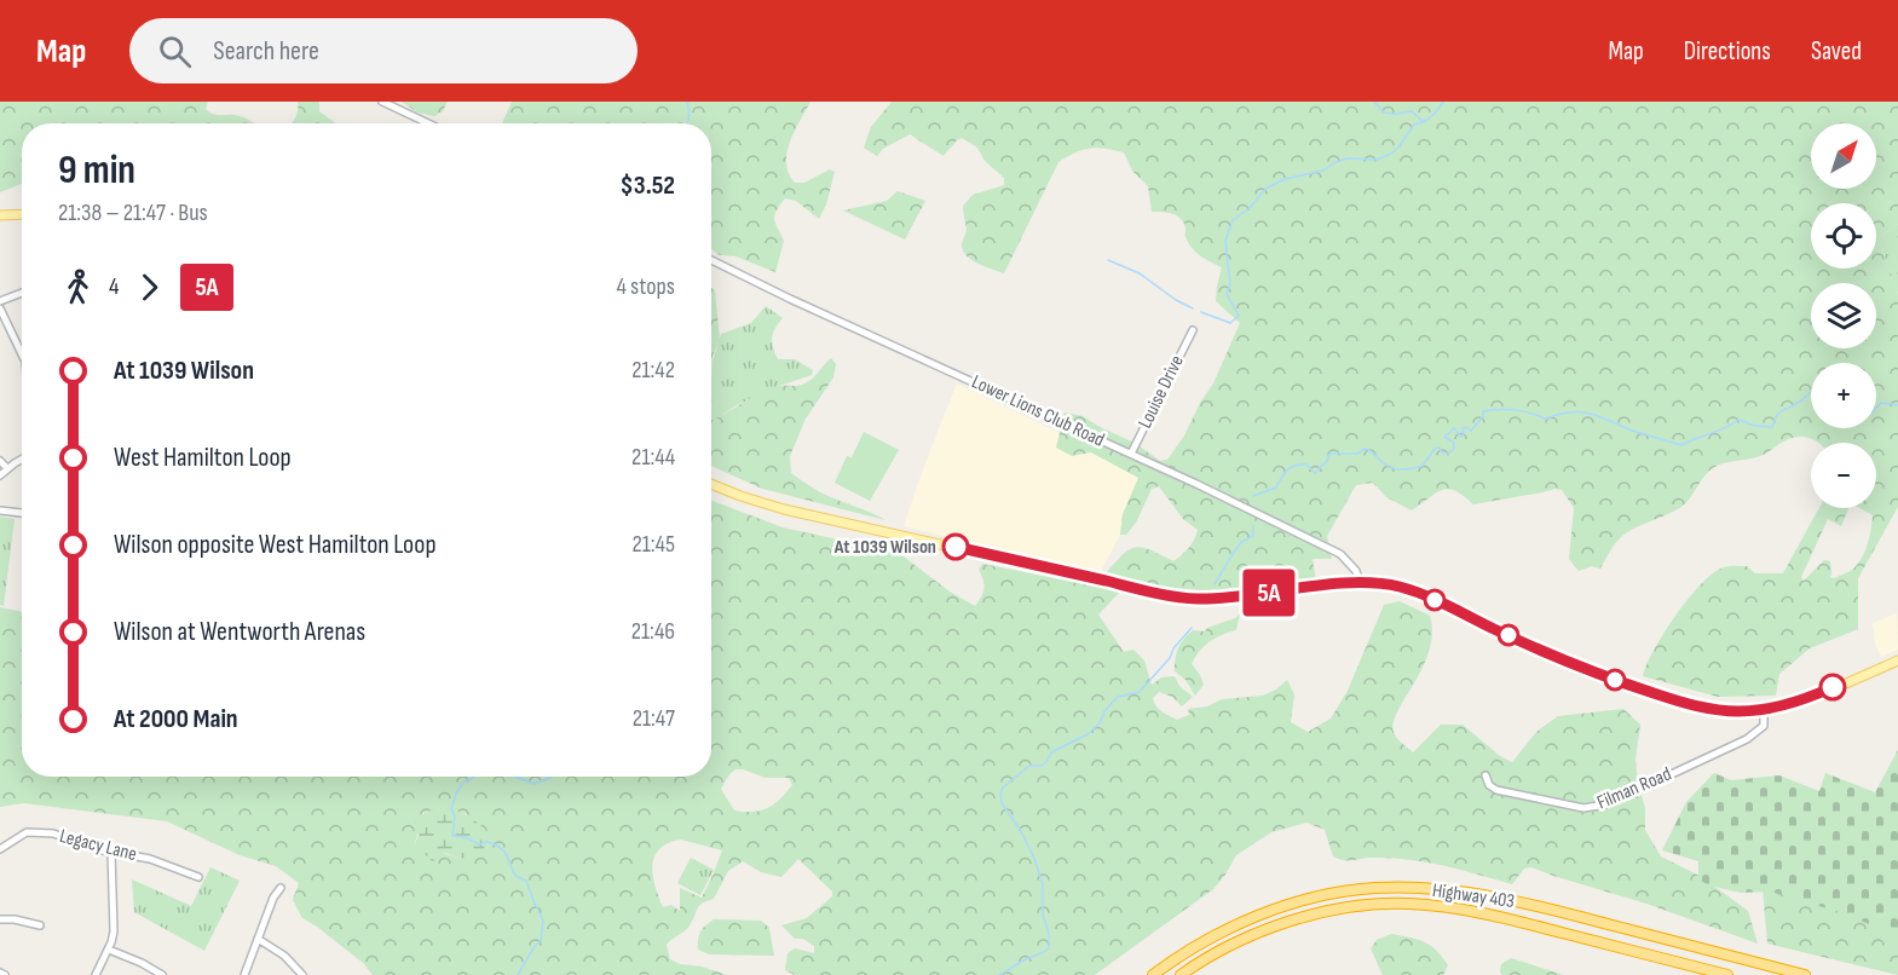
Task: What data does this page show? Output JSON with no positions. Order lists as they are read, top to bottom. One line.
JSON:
{"streets":{"highway":["Highway 403"],"street":["Louise Drive","Lower Lions Club Road","Filman Road","Legacy Lane"]},"crossings":[["Louise Drive","Lower Lions Club Road"]],"places":["At 1039 Wilson"],"lines":["bus line 5A"],"north":"top right","page":{"header":"Map","search":"Search here","nav":["Map","Directions","Saved"],"on_map":"5A","map_buttons":["+","−"],"heading":["9 min","21:38 – 21:47 · Bus","$3.52"],"legs":["4","5A","4 stops"],"list":[{"name":"At 1039 Wilson","value":"21:42"},{"name":"West Hamilton Loop","value":"21:44"},{"name":"Wilson opposite West Hamilton Loop","value":"21:45"},{"name":"Wilson at Wentworth Arenas","value":"21:46"},{"name":"At 2000 Main","value":"21:47"}]}}
